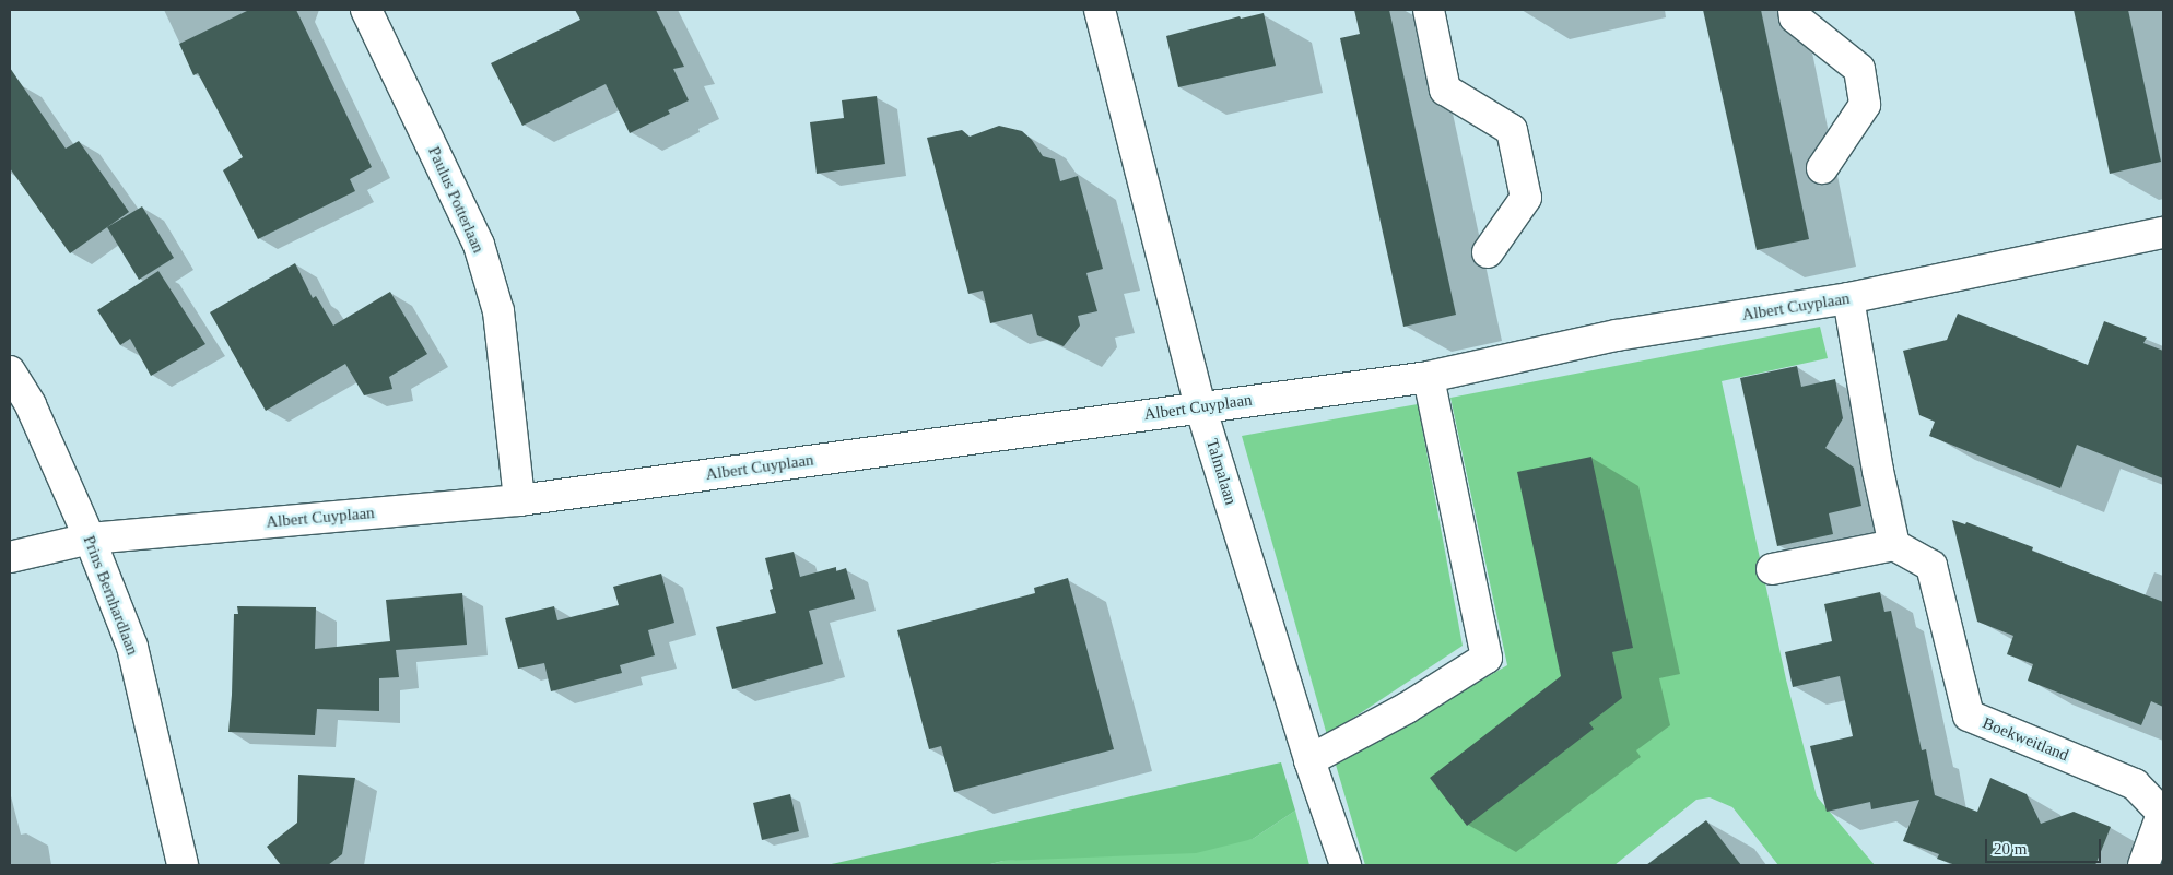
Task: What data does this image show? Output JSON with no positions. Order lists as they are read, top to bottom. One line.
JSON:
{"streets":{"street":["Paulus Potterlaan","Albert Cuyplaan","Talmalaan","Prins Bernhardlaan","Boekweitland"]},"crossings":[["Paulus Potterlaan","Albert Cuyplaan"],["Albert Cuyplaan","Talmalaan"],["Albert Cuyplaan","Prins Bernhardlaan"]],"scale_bar":"20 m"}
